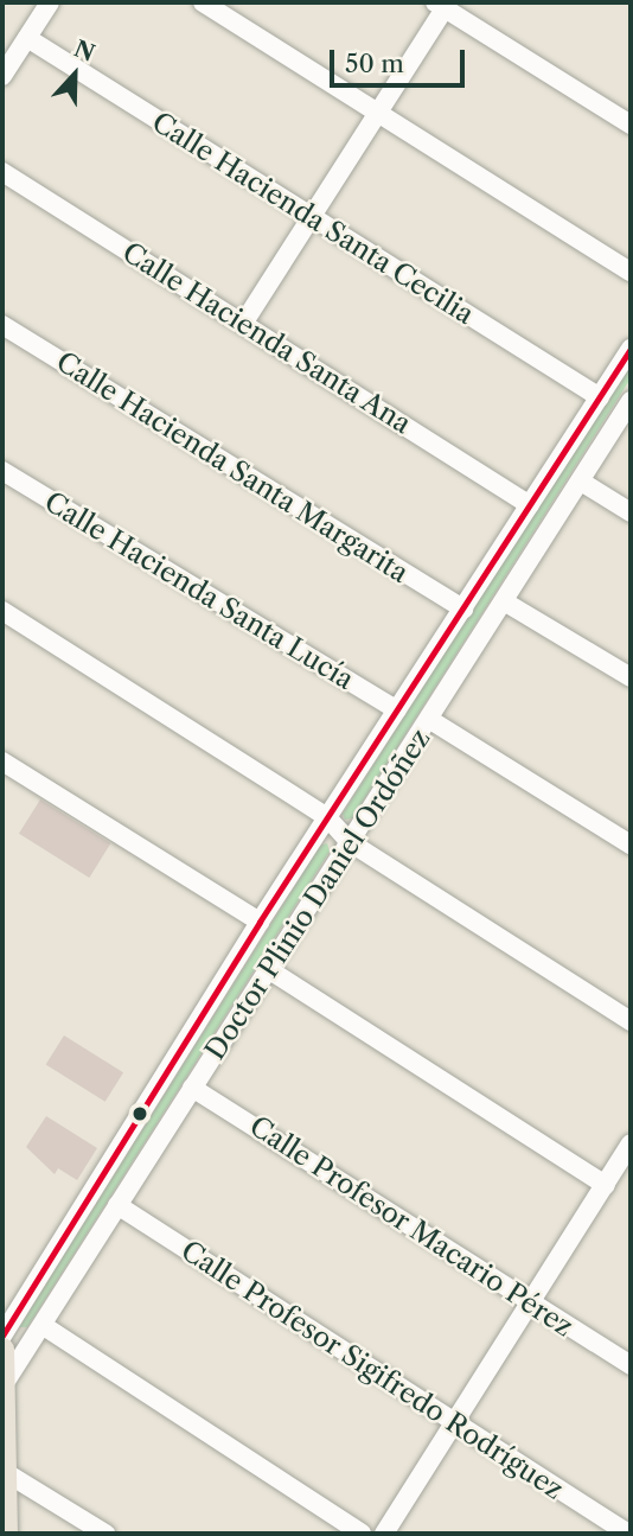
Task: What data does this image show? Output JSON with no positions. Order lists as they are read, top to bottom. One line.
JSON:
{"streets":{"street":["Calle Hacienda Santa Cecilia","Calle Hacienda Santa Ana","Calle Hacienda Santa Margarita","Calle Hacienda Santa Lucía","Doctor Plinio Daniel Ordóñez","Calle Profesor Macario Pérez","Calle Profesor Sigifredo Rodríguez"]},"crossings":[["Calle Hacienda Santa Cecilia","Doctor Plinio Daniel Ordóñez"],["Calle Hacienda Santa Ana","Doctor Plinio Daniel Ordóñez"],["Calle Hacienda Santa Margarita","Doctor Plinio Daniel Ordóñez"],["Calle Hacienda Santa Lucía","Doctor Plinio Daniel Ordóñez"],["Doctor Plinio Daniel Ordóñez","Calle Profesor Macario Pérez"],["Doctor Plinio Daniel Ordóñez","Calle Profesor Sigifredo Rodríguez"]],"scale_bar":"50 m","north":"top"}
